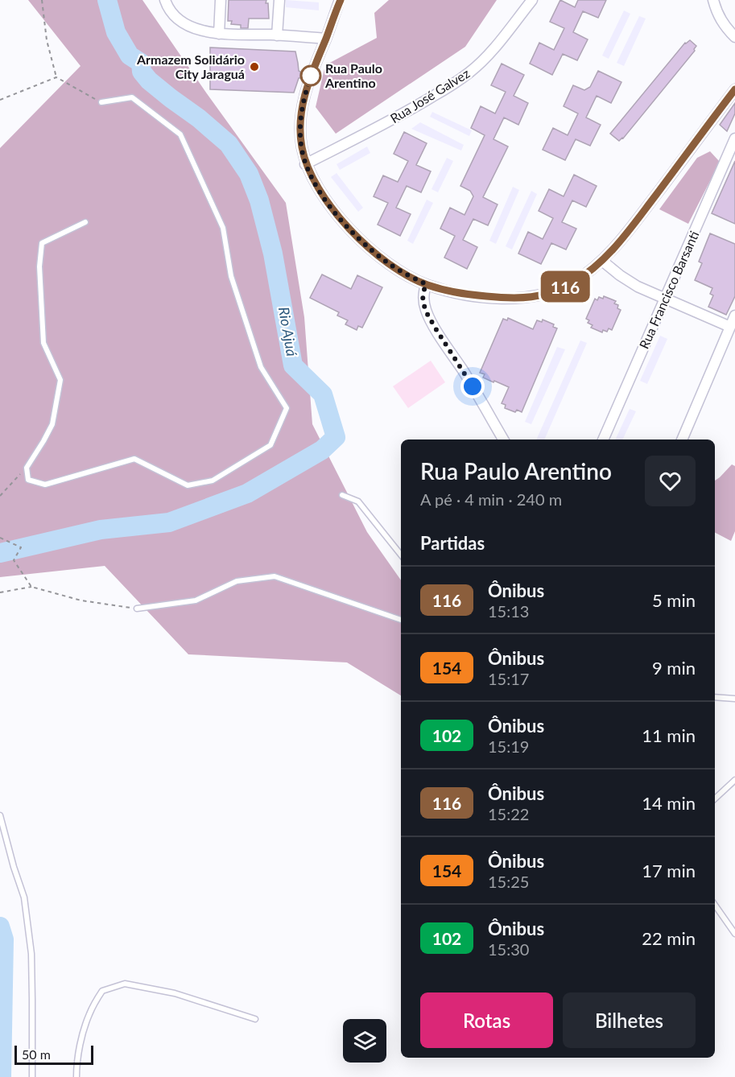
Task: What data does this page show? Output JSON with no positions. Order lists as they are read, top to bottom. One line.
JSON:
{"streets":{"street":["Rua José Galvez","Rua Francisco Barsanti"]},"water":["Rio Ajuá"],"places":["Armazem Solidário City Jaraguá","Rua Paulo Arentino"],"lines":["bus line 116"],"scale_bar":"50 m","page":{"on_map":"116","heading":[["Rua Paulo Arentino","A pé · 4 min · 240 m"],"Partidas"],"list":[{"mark":"116","name":"Ônibus","note":"15:13","value":"5 min"},{"mark":"154","name":"Ônibus","note":"15:17","value":"9 min"},{"mark":"102","name":"Ônibus","note":"15:19","value":"11 min"},{"mark":"116","name":"Ônibus","note":"15:22","value":"14 min"},{"mark":"154","name":"Ônibus","note":"15:25","value":"17 min"},{"mark":"102","name":"Ônibus","note":"15:30","value":"22 min"}],"buttons":["Rotas","Bilhetes"],"scale":"50 m"}}
